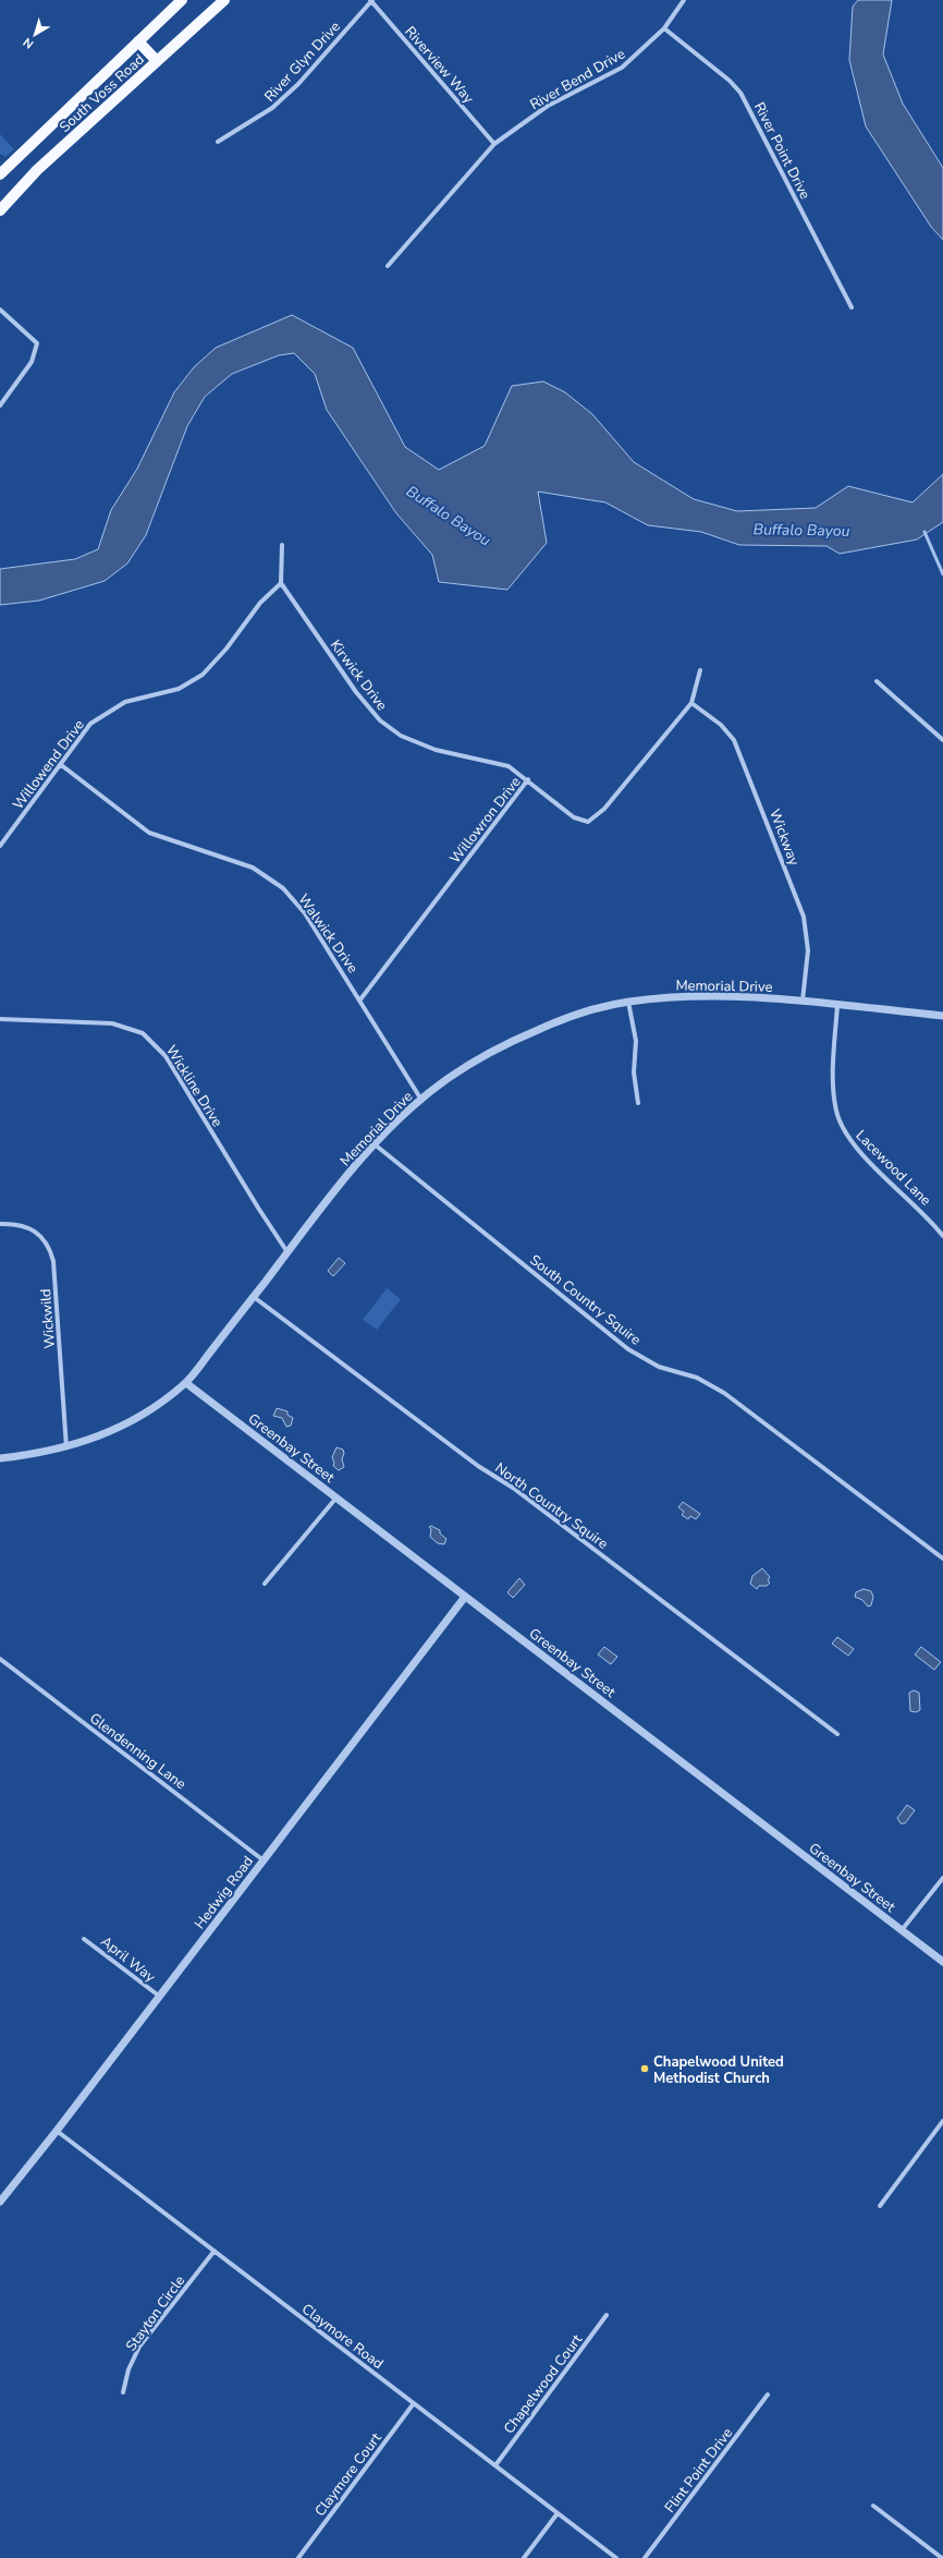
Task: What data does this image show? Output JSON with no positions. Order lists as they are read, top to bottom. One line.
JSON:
{"streets":{"main road":["South Voss Road"],"street":["River Glyn Drive","Riverview Way","River Bend Drive","River Point Drive","Kirwick Drive","Willowend Drive","Willowron Drive","Wickway","Walwick Drive","Memorial Drive","Wickline Drive","Lacewood Lane","South Country Squire","Wickwild","Greenbay Street","North Country Squire","Glendenning Lane","Hedwig Road","April Way","Stayton Circle","Claymore Road","Chapelwood Court","Flint Point Drive","Claymore Court"]},"crossings":[["River Glyn Drive","Riverview Way"],["Riverview Way","River Bend Drive"],["River Bend Drive","River Point Drive"],["Kirwick Drive","Willowend Drive"],["Kirwick Drive","Willowron Drive"],["Willowend Drive","Walwick Drive"],["Willowron Drive","Wickway"],["Willowron Drive","Walwick Drive"],["Wickway","Memorial Drive"],["Walwick Drive","Memorial Drive"],["Memorial Drive","Wickline Drive"],["Memorial Drive","Lacewood Lane"],["Memorial Drive","South Country Squire"],["Memorial Drive","Wickwild"],["Memorial Drive","Greenbay Street"],["Memorial Drive","North Country Squire"],["Greenbay Street","Hedwig Road"],["Glendenning Lane","Hedwig Road"],["Hedwig Road","April Way"],["Hedwig Road","Claymore Road"],["Stayton Circle","Claymore Road"],["Claymore Road","Chapelwood Court"],["Claymore Road","Claymore Court"]],"water":["Buffalo Bayou"],"places":["Chapelwood United Methodist Church"],"north":"bottom left"}
